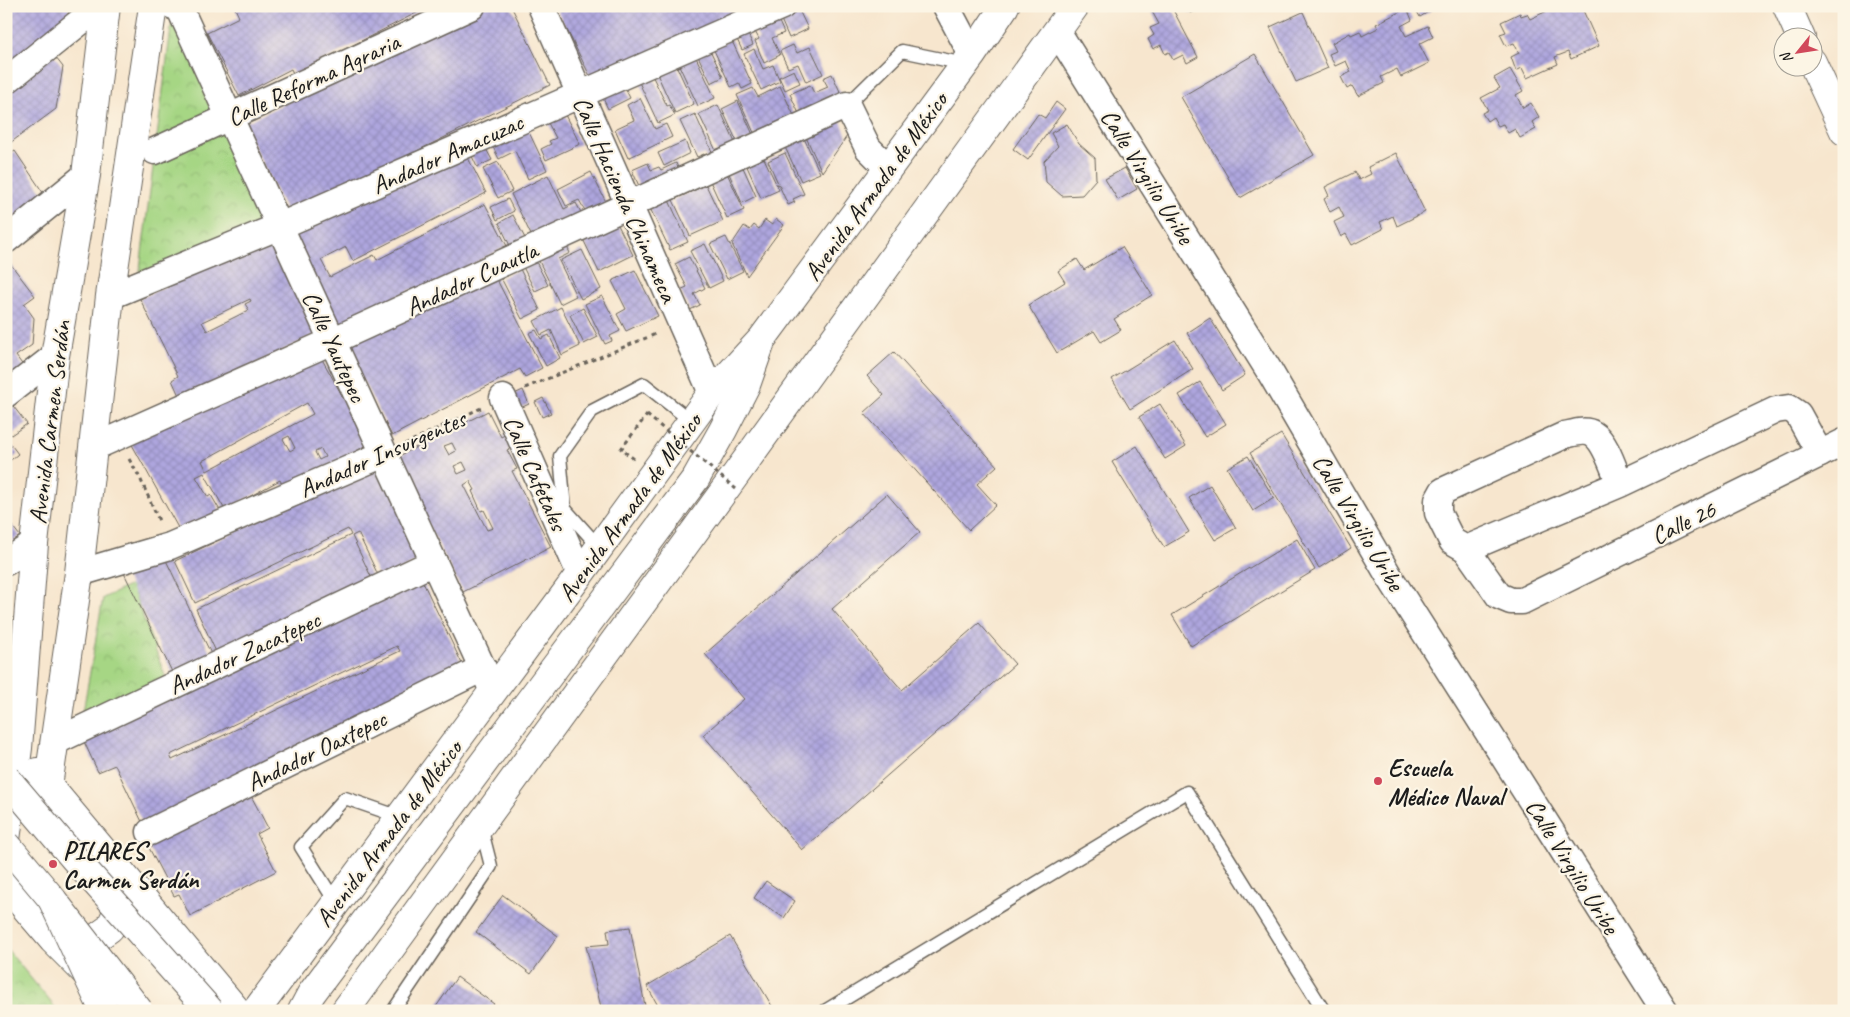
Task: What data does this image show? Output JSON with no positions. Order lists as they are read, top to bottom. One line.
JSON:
{"streets":{"main road":["Avenida Armada de México","Avenida Carmen Serdán"],"street":["Calle Reforma Agraria","Andador Amacuzac","Calle Virgilio Uribe","Calle Hacienda Chinameca","Andador Cuautla","Calle Yautepec","Andador Insurgentes","Calle Cafetales","Calle 26","Andador Zacatepec","Andador Oaxtepec"]},"crossings":[["Calle Reforma Agraria","Calle Yautepec"],["Andador Amacuzac","Calle Hacienda Chinameca"],["Andador Amacuzac","Calle Yautepec"],["Andador Amacuzac","Avenida Carmen Serdán"],["Avenida Armada de México","Calle Hacienda Chinameca"],["Avenida Armada de México","Andador Cuautla"],["Avenida Armada de México","Calle Yautepec"],["Avenida Armada de México","Calle Cafetales"],["Avenida Armada de México","Andador Oaxtepec"],["Calle Hacienda Chinameca","Andador Cuautla"],["Calle Hacienda Chinameca","Andador Insurgentes"],["Andador Cuautla","Calle Yautepec"],["Andador Cuautla","Avenida Carmen Serdán"],["Calle Yautepec","Avenida Carmen Serdán"],["Calle Yautepec","Andador Insurgentes"],["Calle Yautepec","Andador Zacatepec"],["Calle Yautepec","Andador Oaxtepec"],["Avenida Carmen Serdán","Andador Insurgentes"],["Avenida Carmen Serdán","Andador Zacatepec"],["Andador Insurgentes","Calle Cafetales"]],"places":["Escuela Médico Naval","PILARES Carmen Serdán"],"north":"bottom left"}
